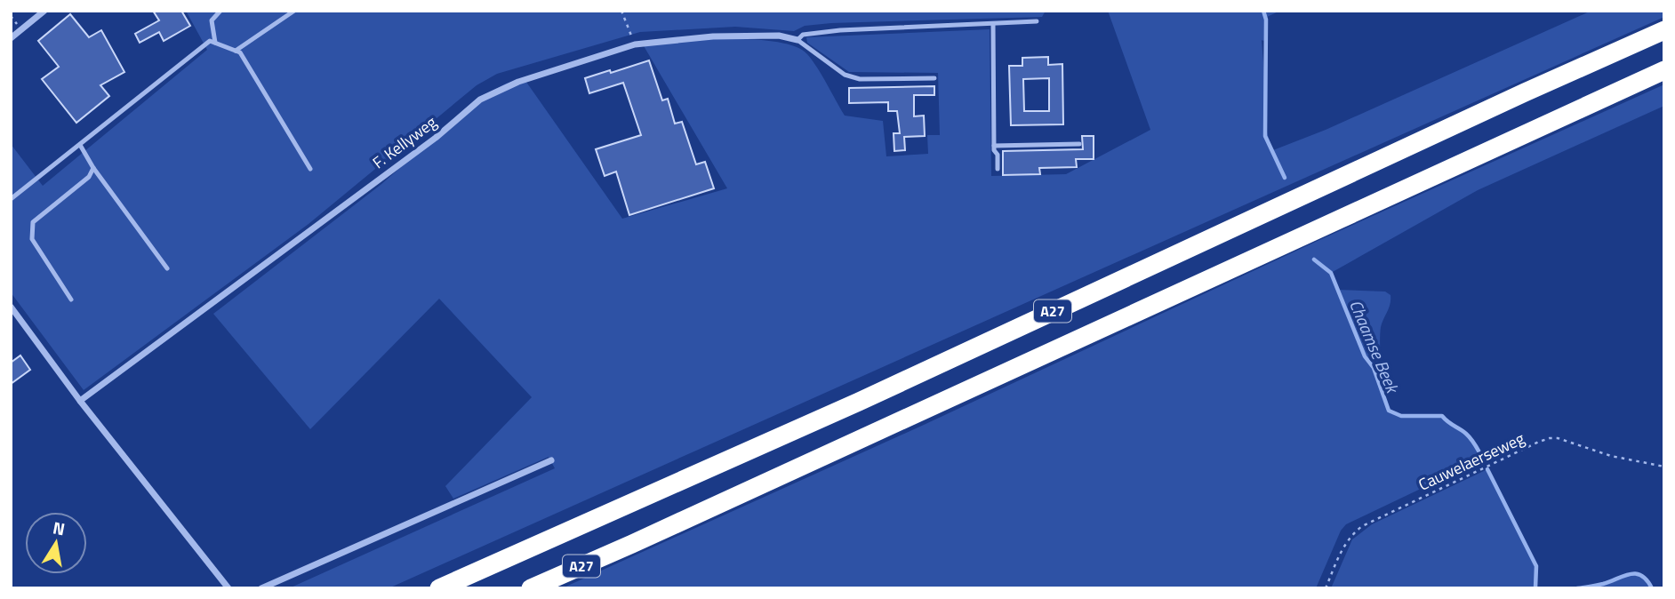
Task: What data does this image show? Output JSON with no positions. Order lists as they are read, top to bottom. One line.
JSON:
{"streets":{"highway":["A27"],"street":["F. Kellyweg"],"path":["Cauwelaerseweg"]},"water":["Chaamse Beek"],"north":"top"}
